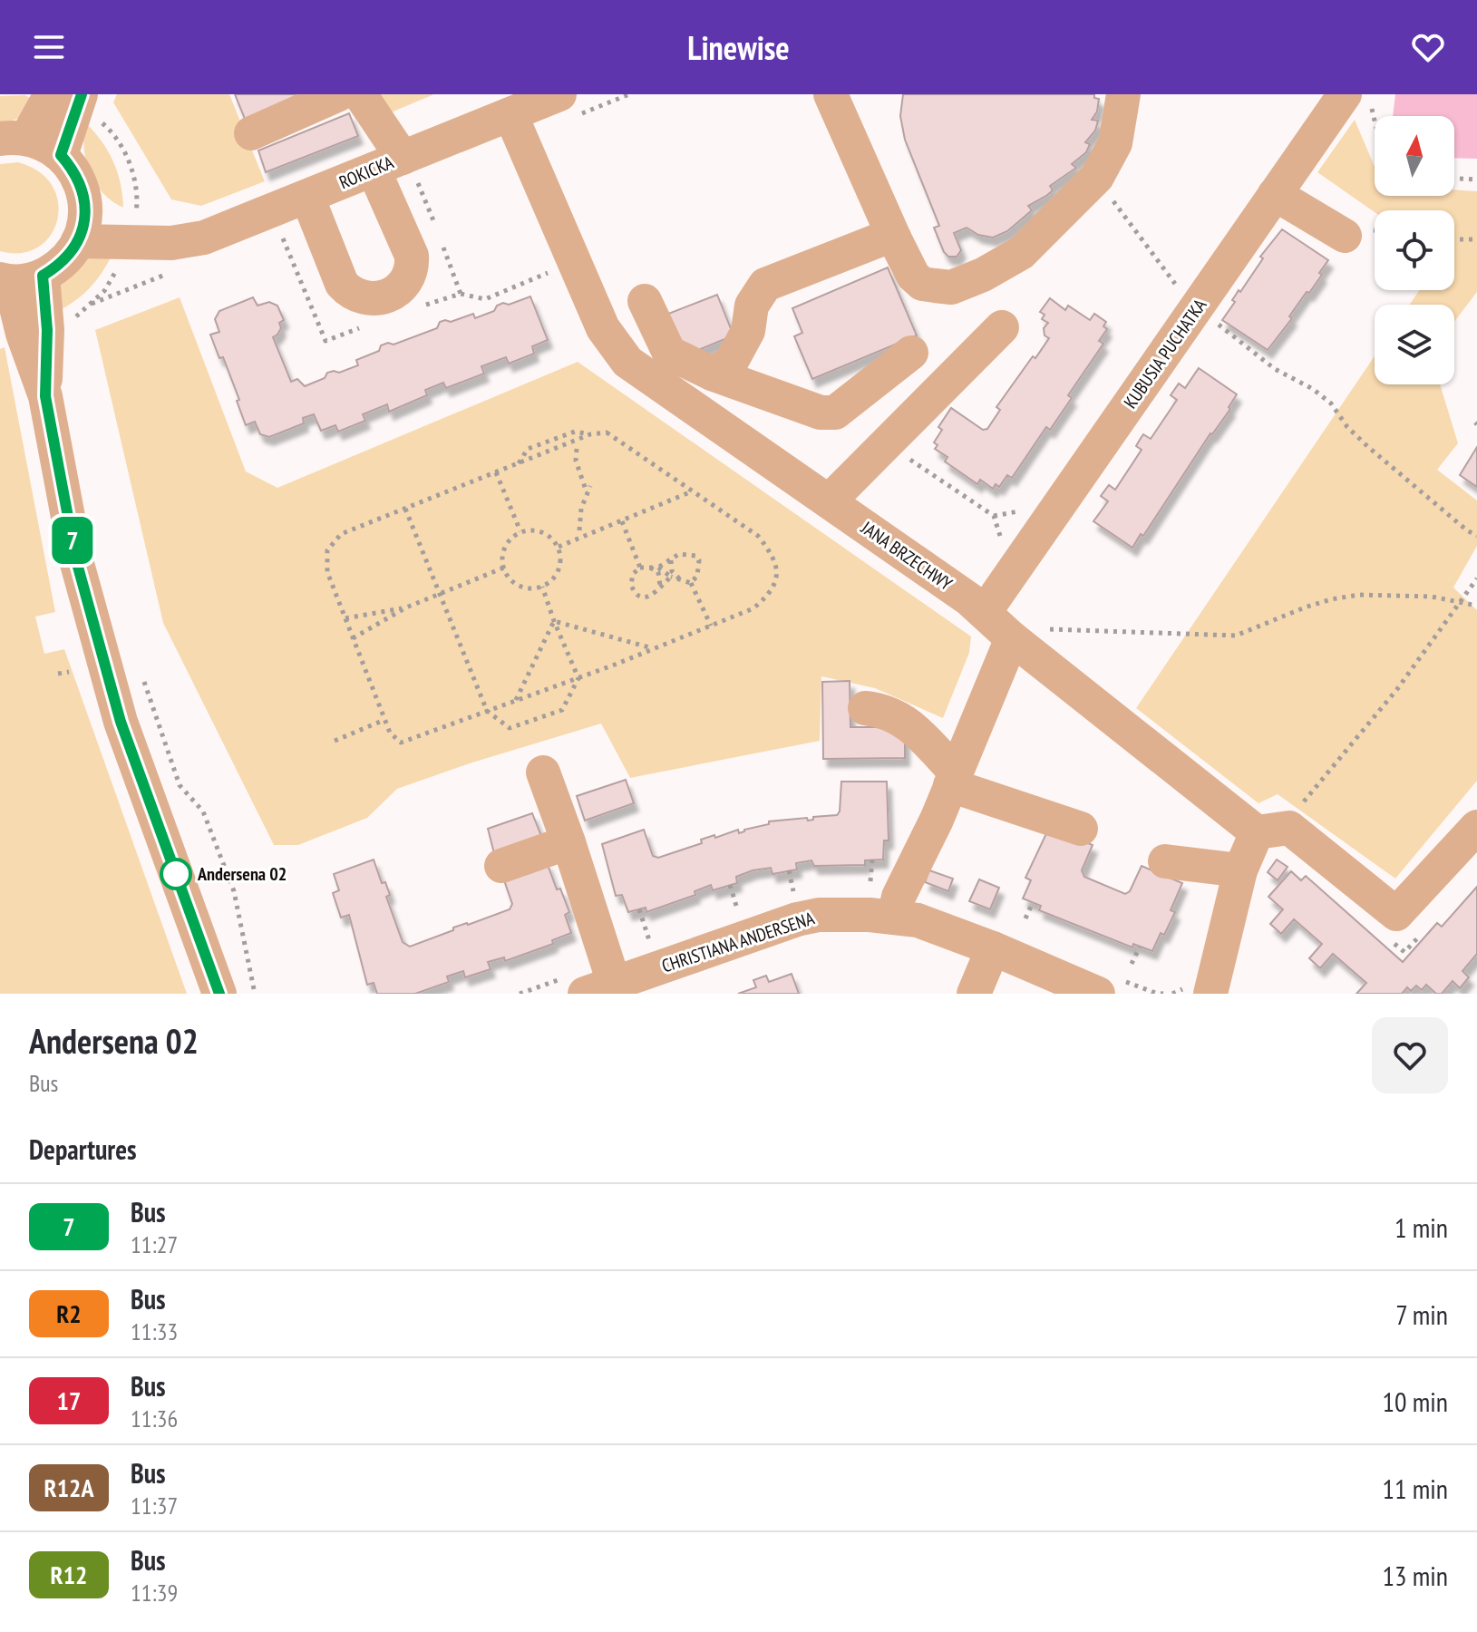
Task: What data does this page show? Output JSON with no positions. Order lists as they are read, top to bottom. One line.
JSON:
{"streets":{"street":["ROKICKA","KUBUSIA PUCHATKA","JANA BRZECHWY","CHRISTIANA ANDERSENA"]},"crossings":[["ROKICKA","JANA BRZECHWY"],["KUBUSIA PUCHATKA","JANA BRZECHWY"]],"places":["Andersena 02"],"lines":["bus line 7"],"north":"top","page":{"header":"Linewise","on_map":"7","heading":[["Andersena 02","Bus"],"Departures"],"list":[{"mark":"7","name":"Bus","note":"11:27","value":"1 min"},{"mark":"R2","name":"Bus","note":"11:33","value":"7 min"},{"mark":"17","name":"Bus","note":"11:36","value":"10 min"},{"mark":"R12A","name":"Bus","note":"11:37","value":"11 min"},{"mark":"R12","name":"Bus","note":"11:39","value":"13 min"}]}}
